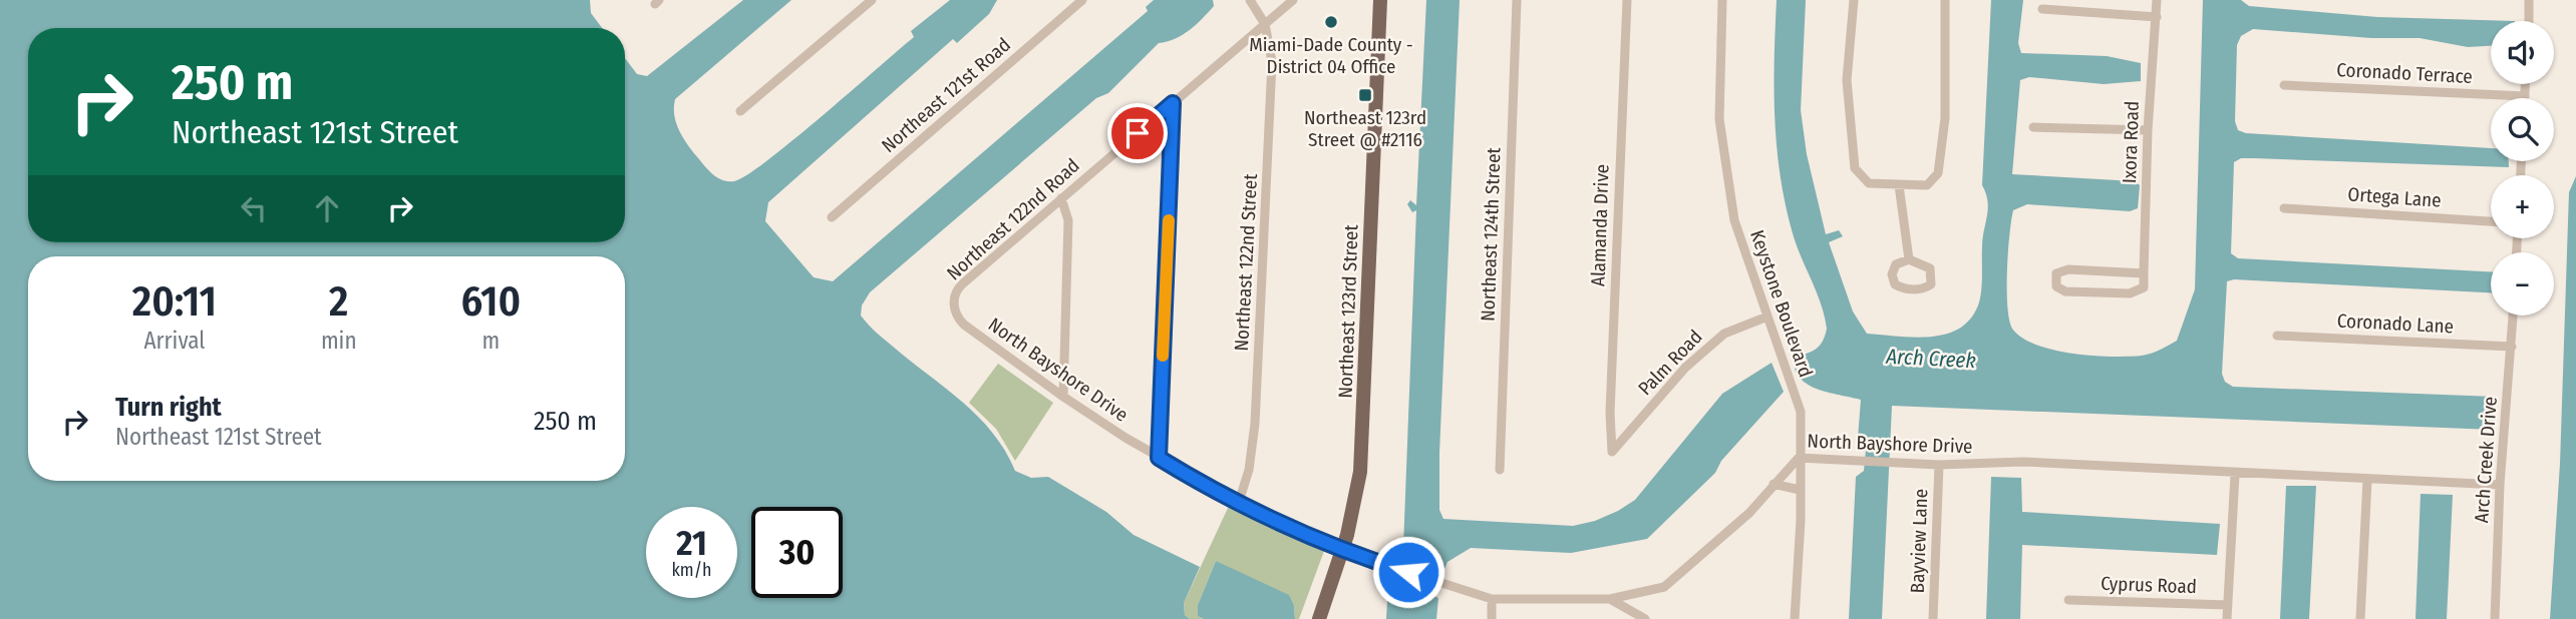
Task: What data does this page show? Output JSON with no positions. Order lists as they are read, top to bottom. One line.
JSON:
{"streets":{"main road":["Northeast 123rd Street"],"street":["Coronado Terrace","Northeast 121st Road","Ixora Road","Ortega Lane","Northeast 122nd Road","Alamanda Drive","Northeast 124th Street","Northeast 122nd Street","Keystone Boulevard","Coronado Lane","Palm Road","North Bayshore Drive","Arch Creek Drive","Bayview Lane","Cyprus Road"]},"crossings":[["Northeast 122nd Road","Northeast 122nd Street"],["Northeast 122nd Road","North Bayshore Drive"],["Alamanda Drive","Palm Road"],["Northeast 122nd Street","North Bayshore Drive"],["Keystone Boulevard","Palm Road"],["Keystone Boulevard","North Bayshore Drive"],["Northeast 123rd Street","North Bayshore Drive"],["Coronado Lane","Arch Creek Drive"],["North Bayshore Drive","Arch Creek Drive"],["North Bayshore Drive","Bayview Lane"]],"water":["Arch Creek"],"places":{"other":["Miami-Dade County - District 04 Office"],"transit":["Northeast 123rd Street @ #2116"]},"page":{"map_buttons":["+","−"],"turn":["250 m","Northeast 121st Street"],"eta":["20:11","Arrival","2","min","610","m"],"list":[{"name":"Turn right","note":"Northeast 121st Street","value":"250 m"}],"speed":"21 km/h","limit":"30"}}
